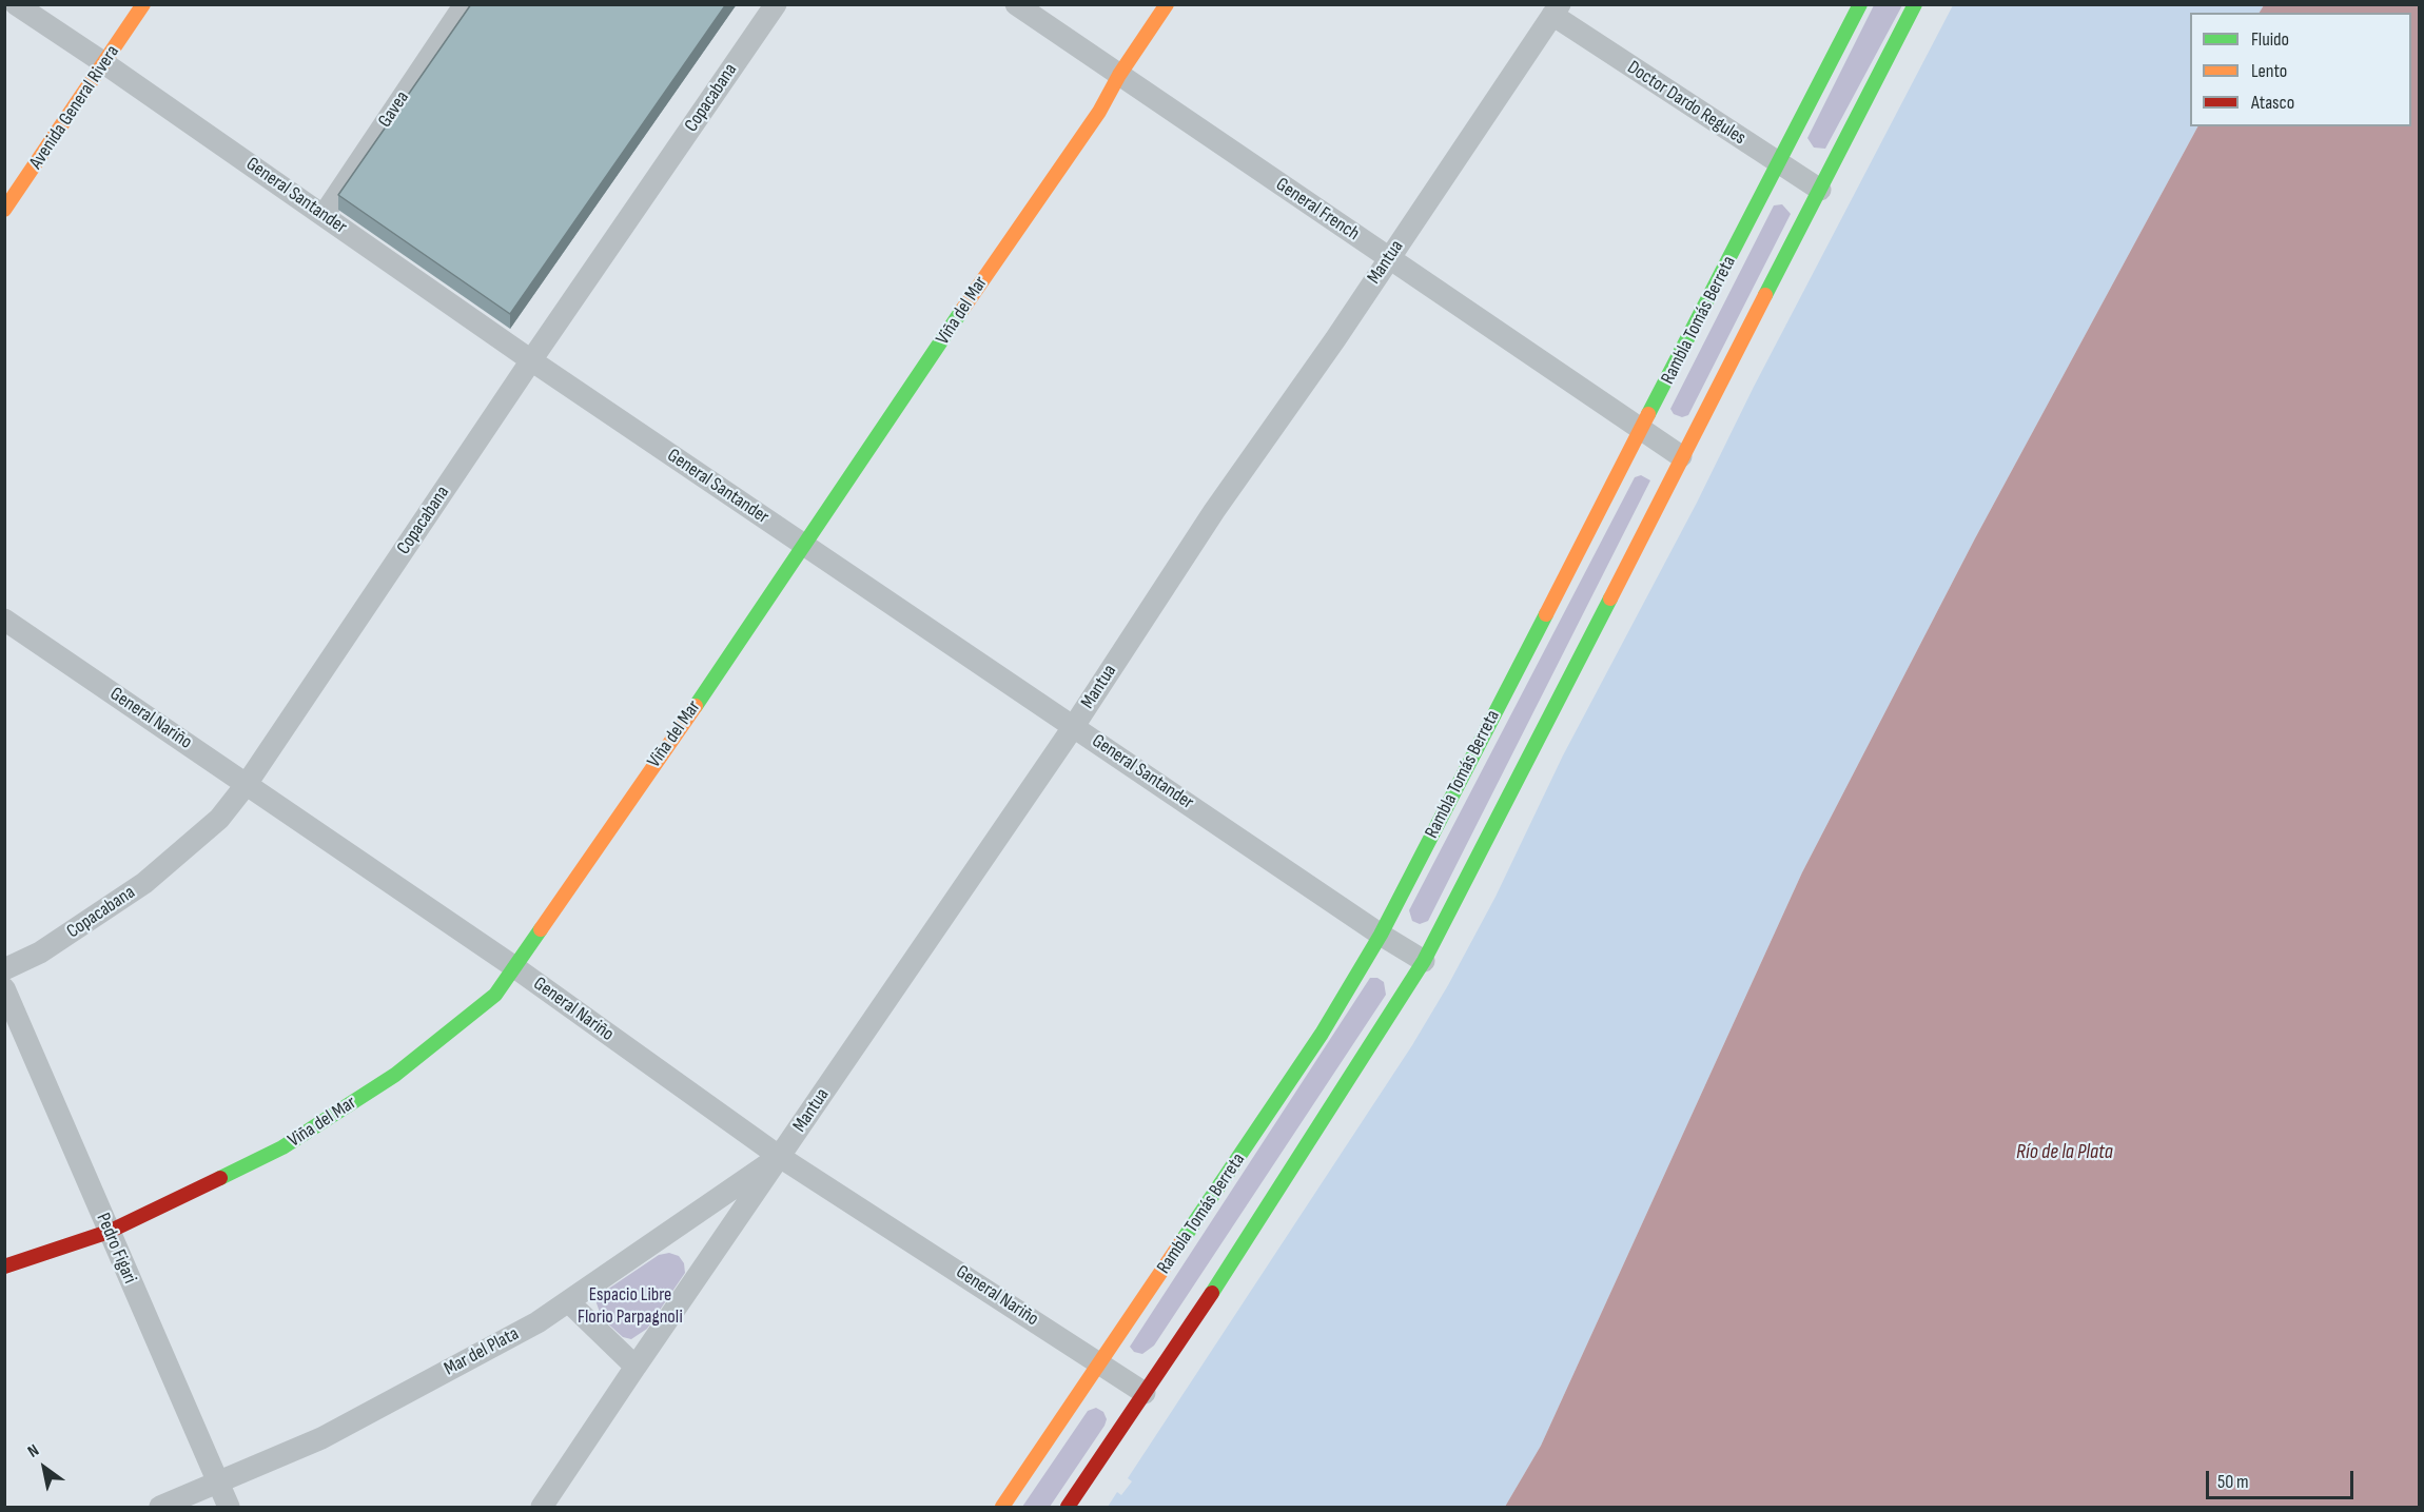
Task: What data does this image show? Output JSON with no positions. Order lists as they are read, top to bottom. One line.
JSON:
{"streets":{"main road":["Avenida General Rivera","Viña del Mar","Rambla Tomás Berreta"],"street":["Copacabana","Doctor Dardo Regules","Gavea","General Santander","General French","Mantua","General Nariño","Pedro Figari","Mar del Plata"]},"crossings":[["Copacabana","General Santander"],["Copacabana","General Nariño"],["Doctor Dardo Regules","Mantua"],["Doctor Dardo Regules","Rambla Tomás Berreta"],["Avenida General Rivera","General Santander"],["Gavea","General Santander"],["General Santander","Mantua"],["General Santander","Viña del Mar"],["General Santander","Rambla Tomás Berreta"],["General French","Mantua"],["General French","Viña del Mar"],["General French","Rambla Tomás Berreta"],["Mantua","General Nariño"],["Mantua","Mar del Plata"],["Viña del Mar","General Nariño"],["Viña del Mar","Pedro Figari"],["Rambla Tomás Berreta","General Nariño"],["General Nariño","Mar del Plata"],["Pedro Figari","Mar del Plata"]],"water":["Río de la Plata"],"parks":["Espacio Libre Florio Parpagnoli"],"legend":["Fluido","Lento","Atasco"],"scale_bar":"50 m","north":"top left"}
